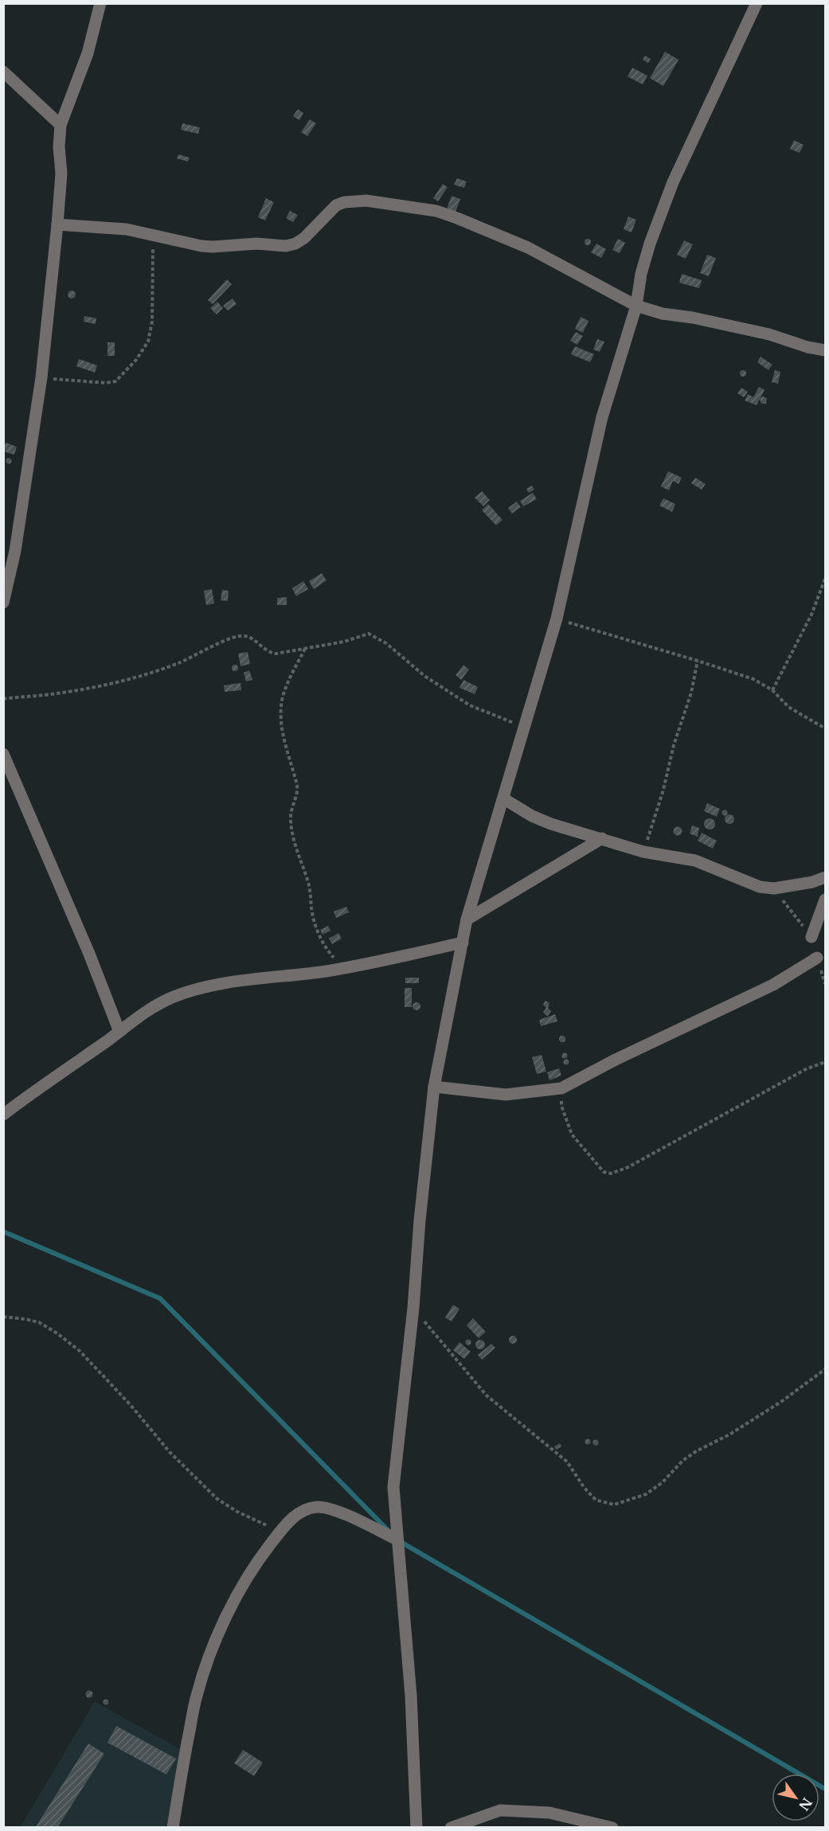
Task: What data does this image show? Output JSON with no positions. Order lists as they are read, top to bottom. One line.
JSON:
{"north":"bottom right"}
